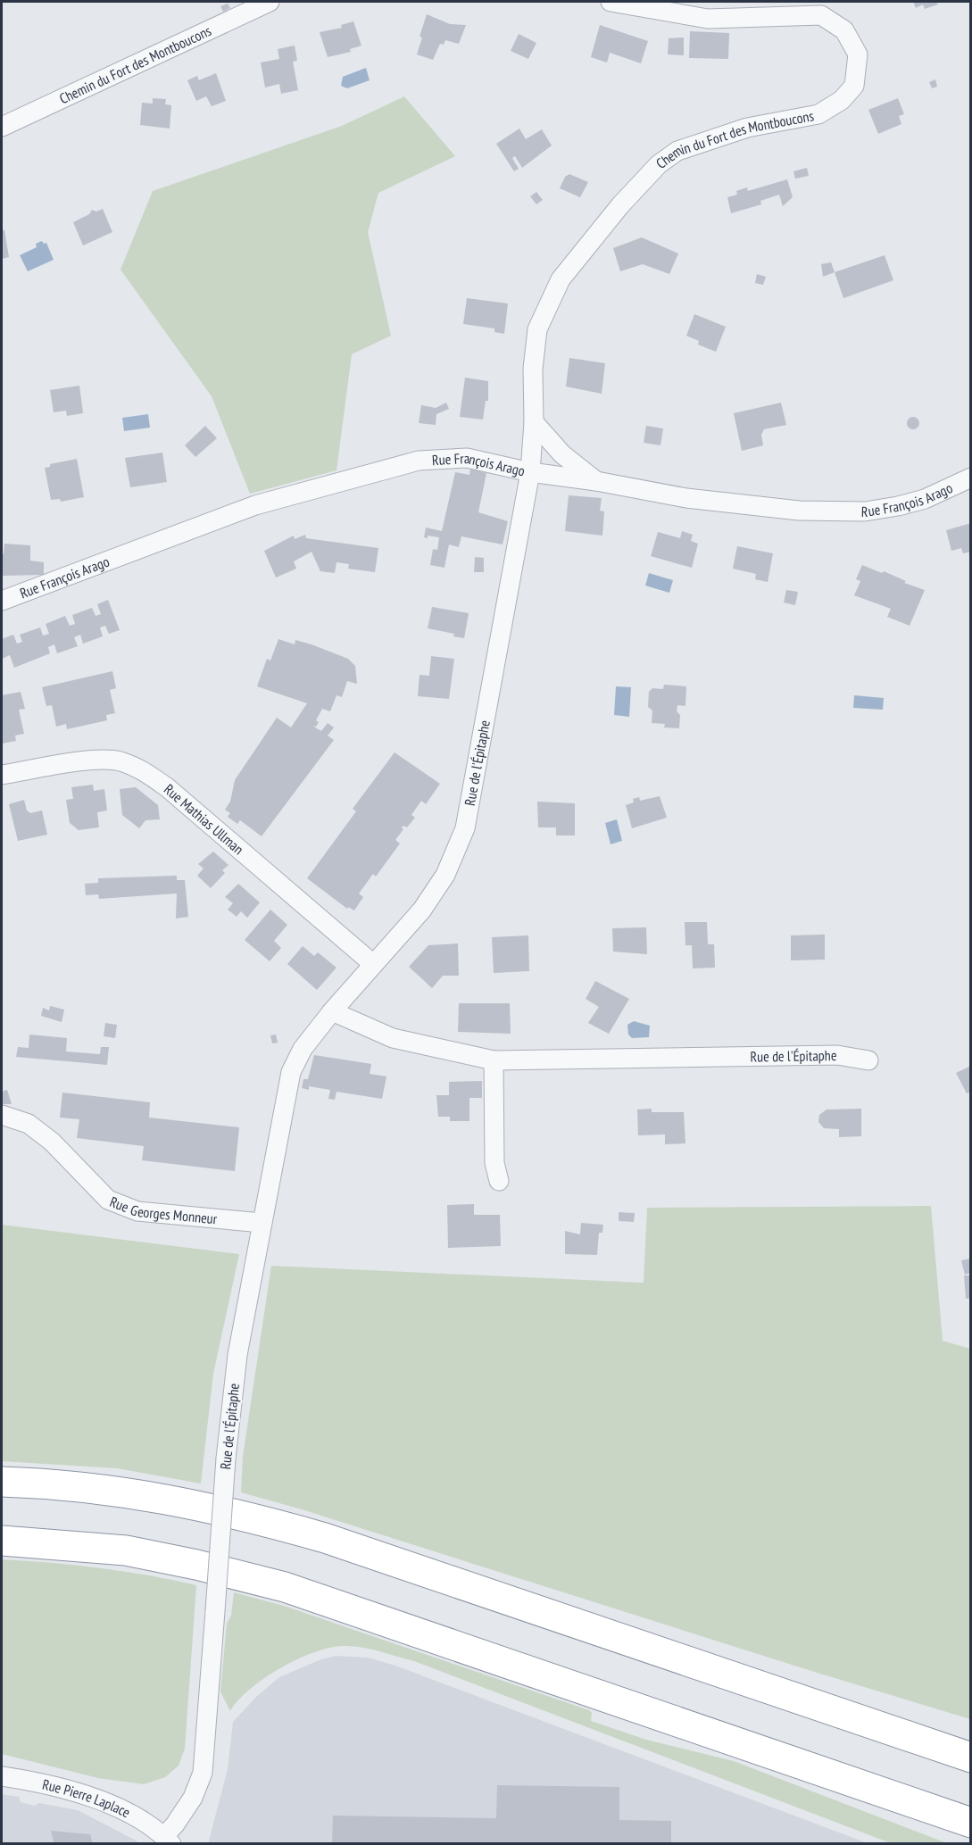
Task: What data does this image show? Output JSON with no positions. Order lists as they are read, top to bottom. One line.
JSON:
{"streets":{"street":["Chemin du Fort des Montboucons","Rue François Arago","Rue de l'Épitaphe","Rue Mathias Ullman","Rue Georges Monneur","Rue Pierre Laplace"]},"crossings":[["Chemin du Fort des Montboucons","Rue François Arago"],["Chemin du Fort des Montboucons","Rue de l'Épitaphe"],["Rue François Arago","Rue de l'Épitaphe"],["Rue de l'Épitaphe","Rue Mathias Ullman"],["Rue de l'Épitaphe","Rue Georges Monneur"],["Rue de l'Épitaphe","Rue Pierre Laplace"]]}
